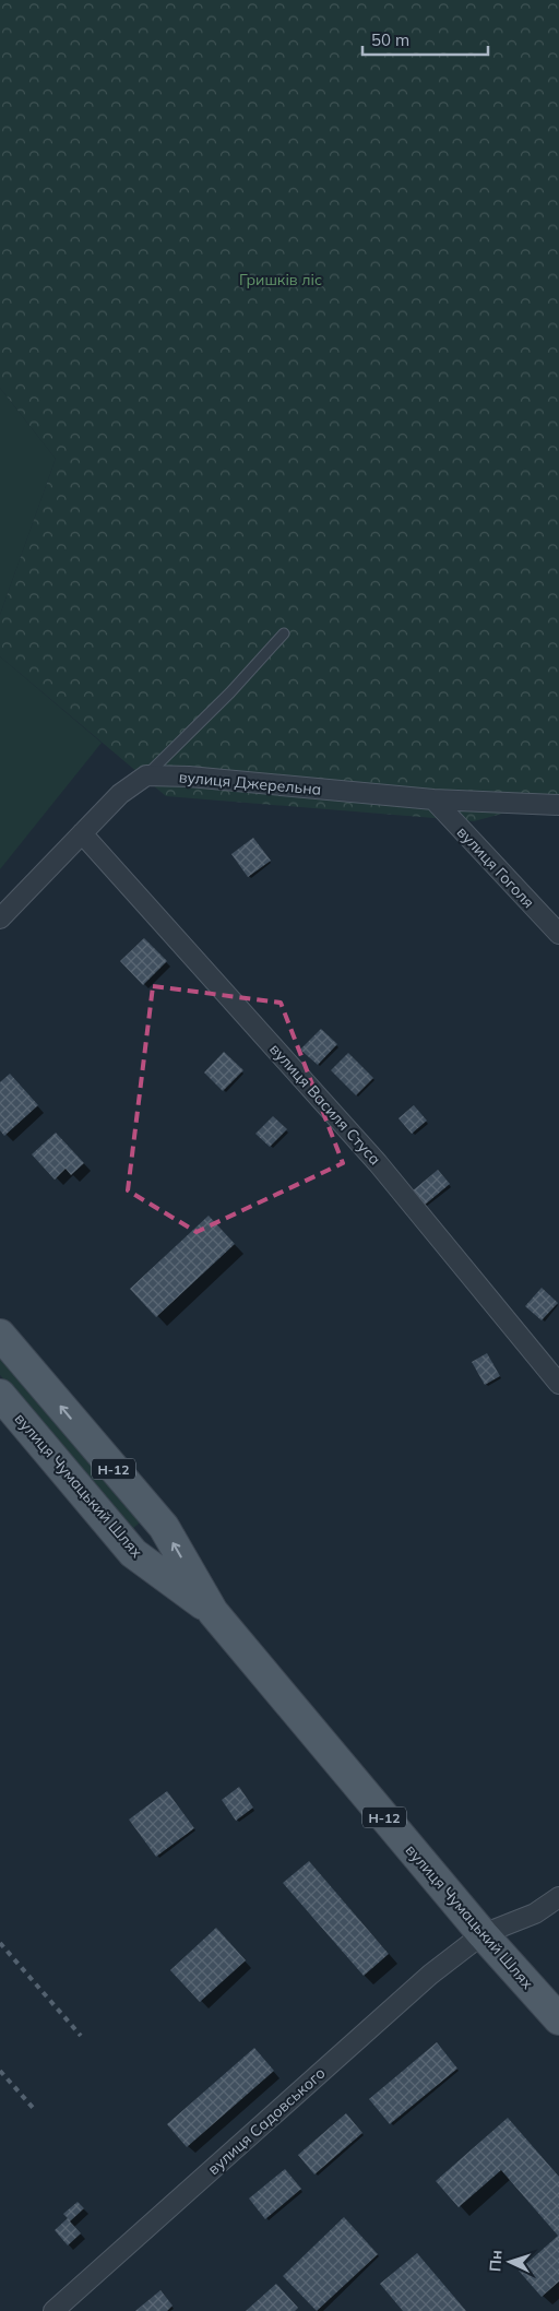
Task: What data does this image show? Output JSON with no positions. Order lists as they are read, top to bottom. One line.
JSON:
{"streets":{"main road":["Н-12","вулиця Чумацький Шлях"],"street":["вулиця Джерельна","вулиця Гоголя","вулиця Василя Стуса","вулиця Садовського"]},"crossings":[["вулиця Джерельна","вулиця Гоголя"],["вулиця Чумацький Шлях","вулиця Садовського"]],"parks":["Гришків ліс"],"scale_bar":"50 m","north":"left"}
